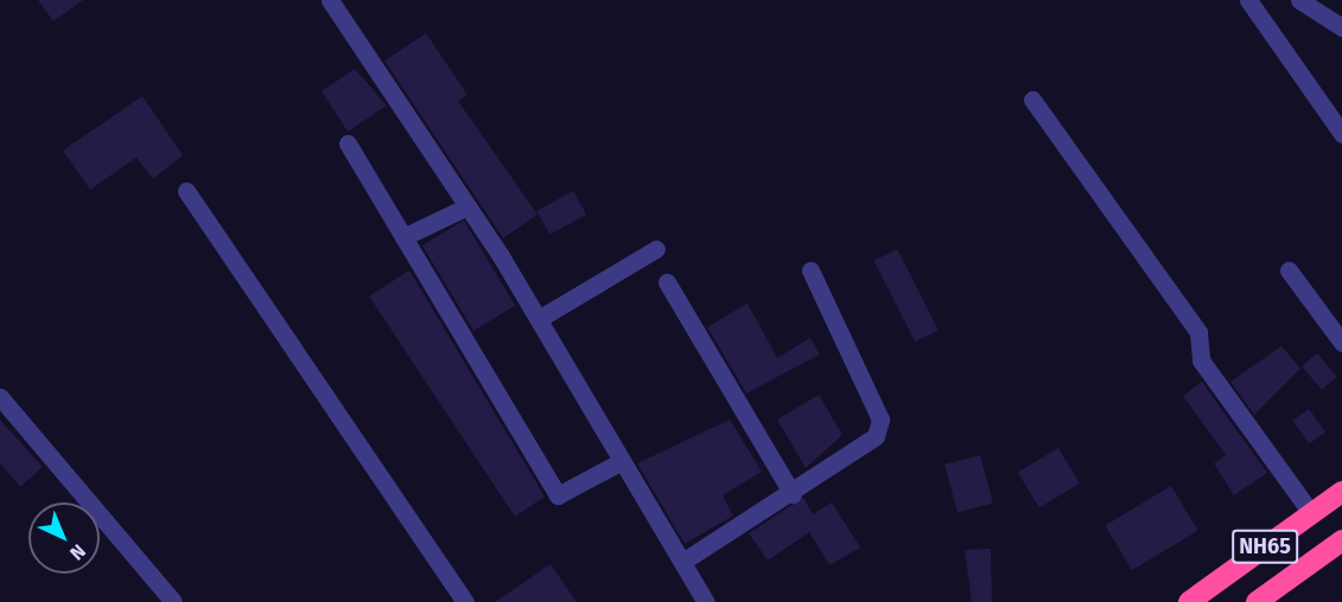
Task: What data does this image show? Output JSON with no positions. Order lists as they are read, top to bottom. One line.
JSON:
{"streets":{"highway":["NH65"]},"north":"bottom right"}
